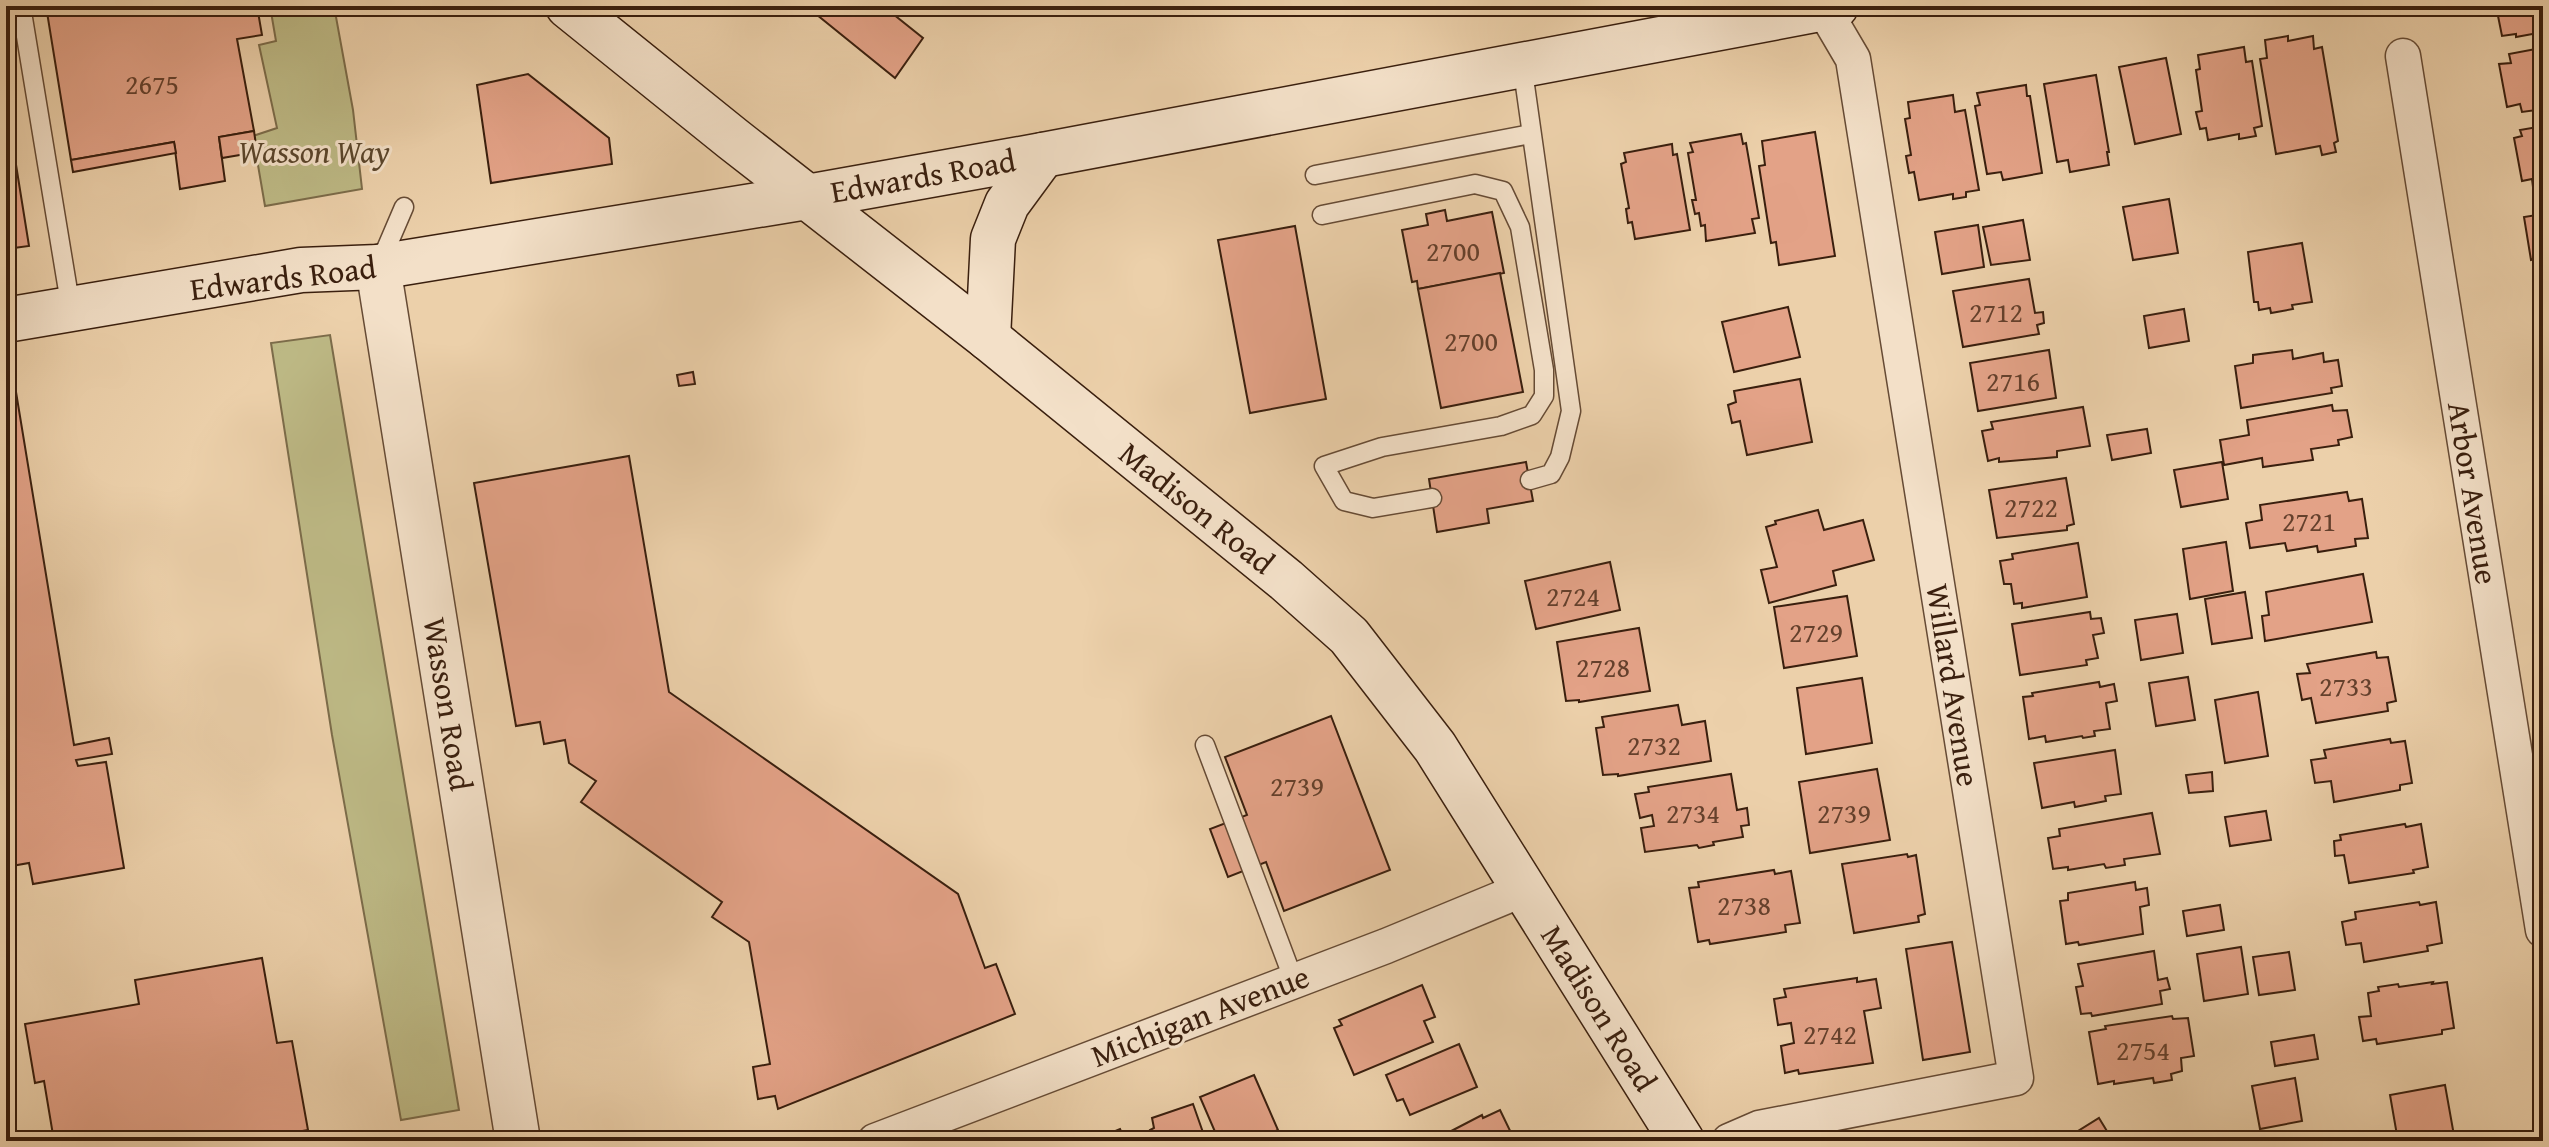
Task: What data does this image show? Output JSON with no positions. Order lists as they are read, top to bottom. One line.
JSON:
{"streets":{"main road":["Edwards Road","Madison Road","Wasson Road"],"street":["Arbor Avenue","Willard Avenue","Michigan Avenue"]},"crossings":[["Edwards Road","Madison Road"],["Edwards Road","Willard Avenue"],["Edwards Road","Wasson Road"],["Madison Road","Michigan Avenue"]],"parks":["Wasson Way"],"house_numbers":["2675","2700","2712","2700","2716","2722","2721","2724","2729","2728","2733","2732","2739","2734","2739","2738","2742","2754"]}
